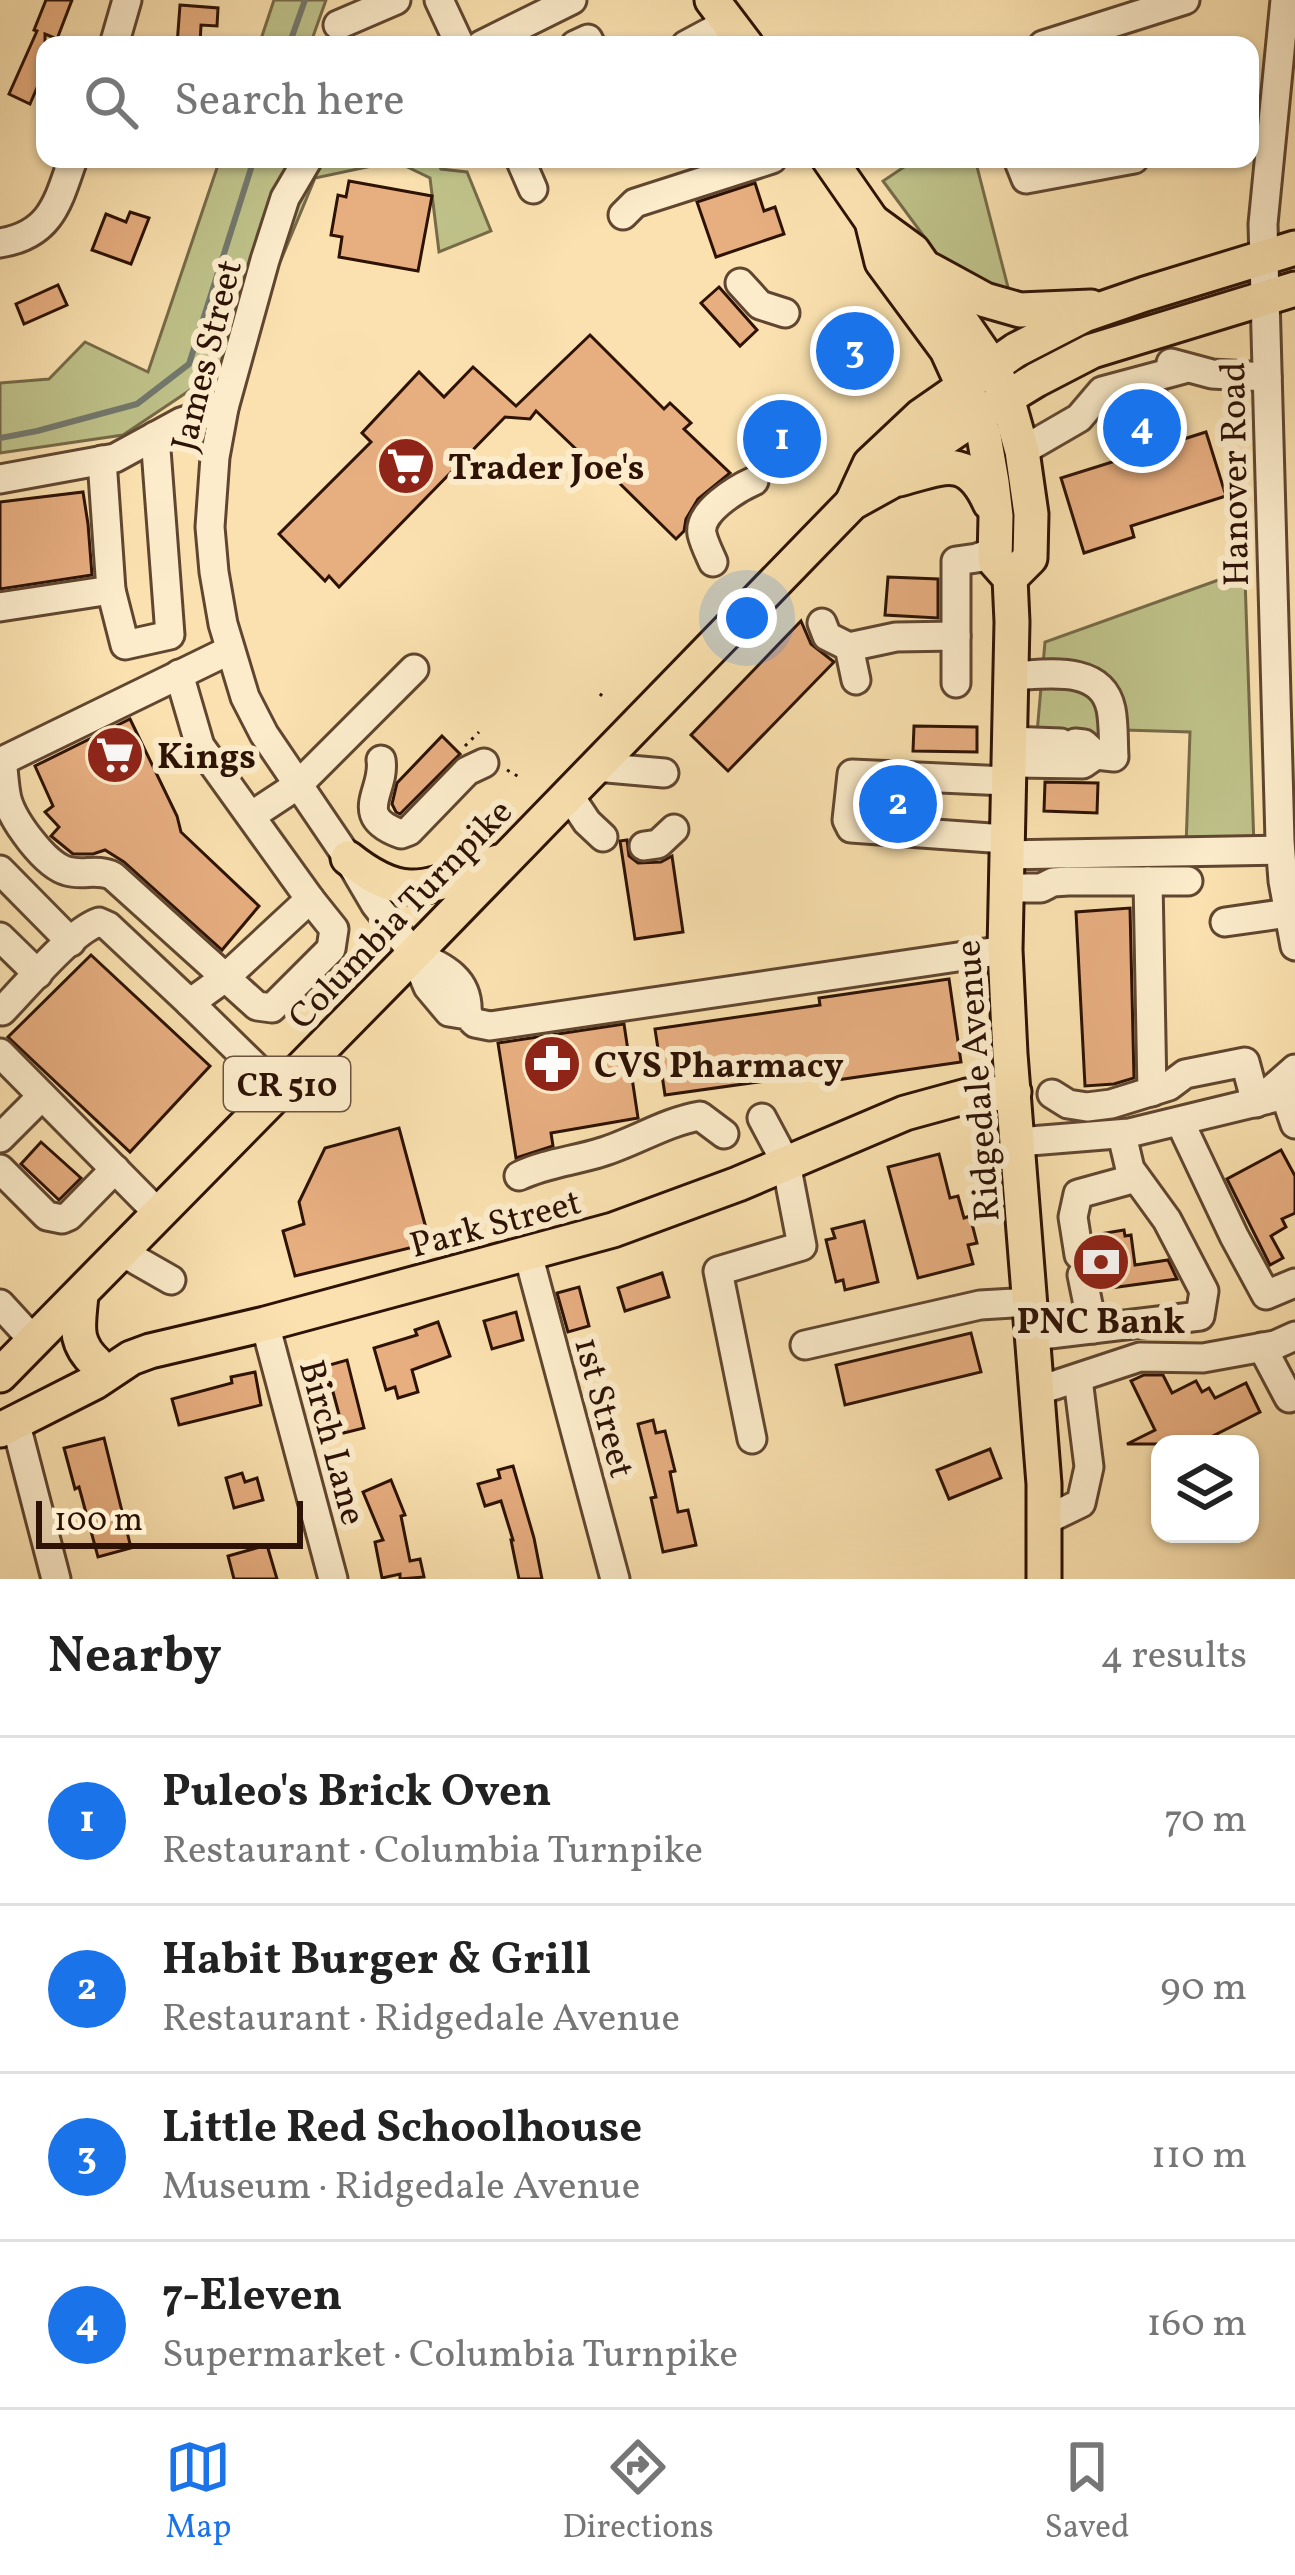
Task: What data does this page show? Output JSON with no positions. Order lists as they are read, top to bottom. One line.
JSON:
{"streets":{"main road":["Columbia Turnpike","Ridgedale Avenue","CR 510","Park Street"],"street":["James Street","Hanover Road","1st Street","Birch Lane"]},"crossings":[["James Street","Columbia Turnpike"],["James Street","Ridgedale Avenue"],["Hanover Road","Columbia Turnpike"],["Columbia Turnpike","Ridgedale Avenue"],["Ridgedale Avenue","Park Street"],["Park Street","1st Street"],["Park Street","Birch Lane"]],"places":{"supermarket":["Trader Joe's","Kings"],"pharmacy":["CVS Pharmacy"],"bank":["PNC Bank"]},"scale_bar":"100 m","page":{"search":"Search here","pins":["3","4","1","2"],"scale":"100 m","heading":["Nearby","4 results"],"list":[{"mark":"1","name":"Puleo's Brick Oven","note":"Restaurant · Columbia Turnpike","value":"70 m"},{"mark":"2","name":"Habit Burger & Grill","note":"Restaurant · Ridgedale Avenue","value":"90 m"},{"mark":"3","name":"Little Red Schoolhouse","note":"Museum · Ridgedale Avenue","value":"110 m"},{"mark":"4","name":"7-Eleven","note":"Supermarket · Columbia Turnpike","value":"160 m"}],"nav":["Map","Directions","Saved"]}}
